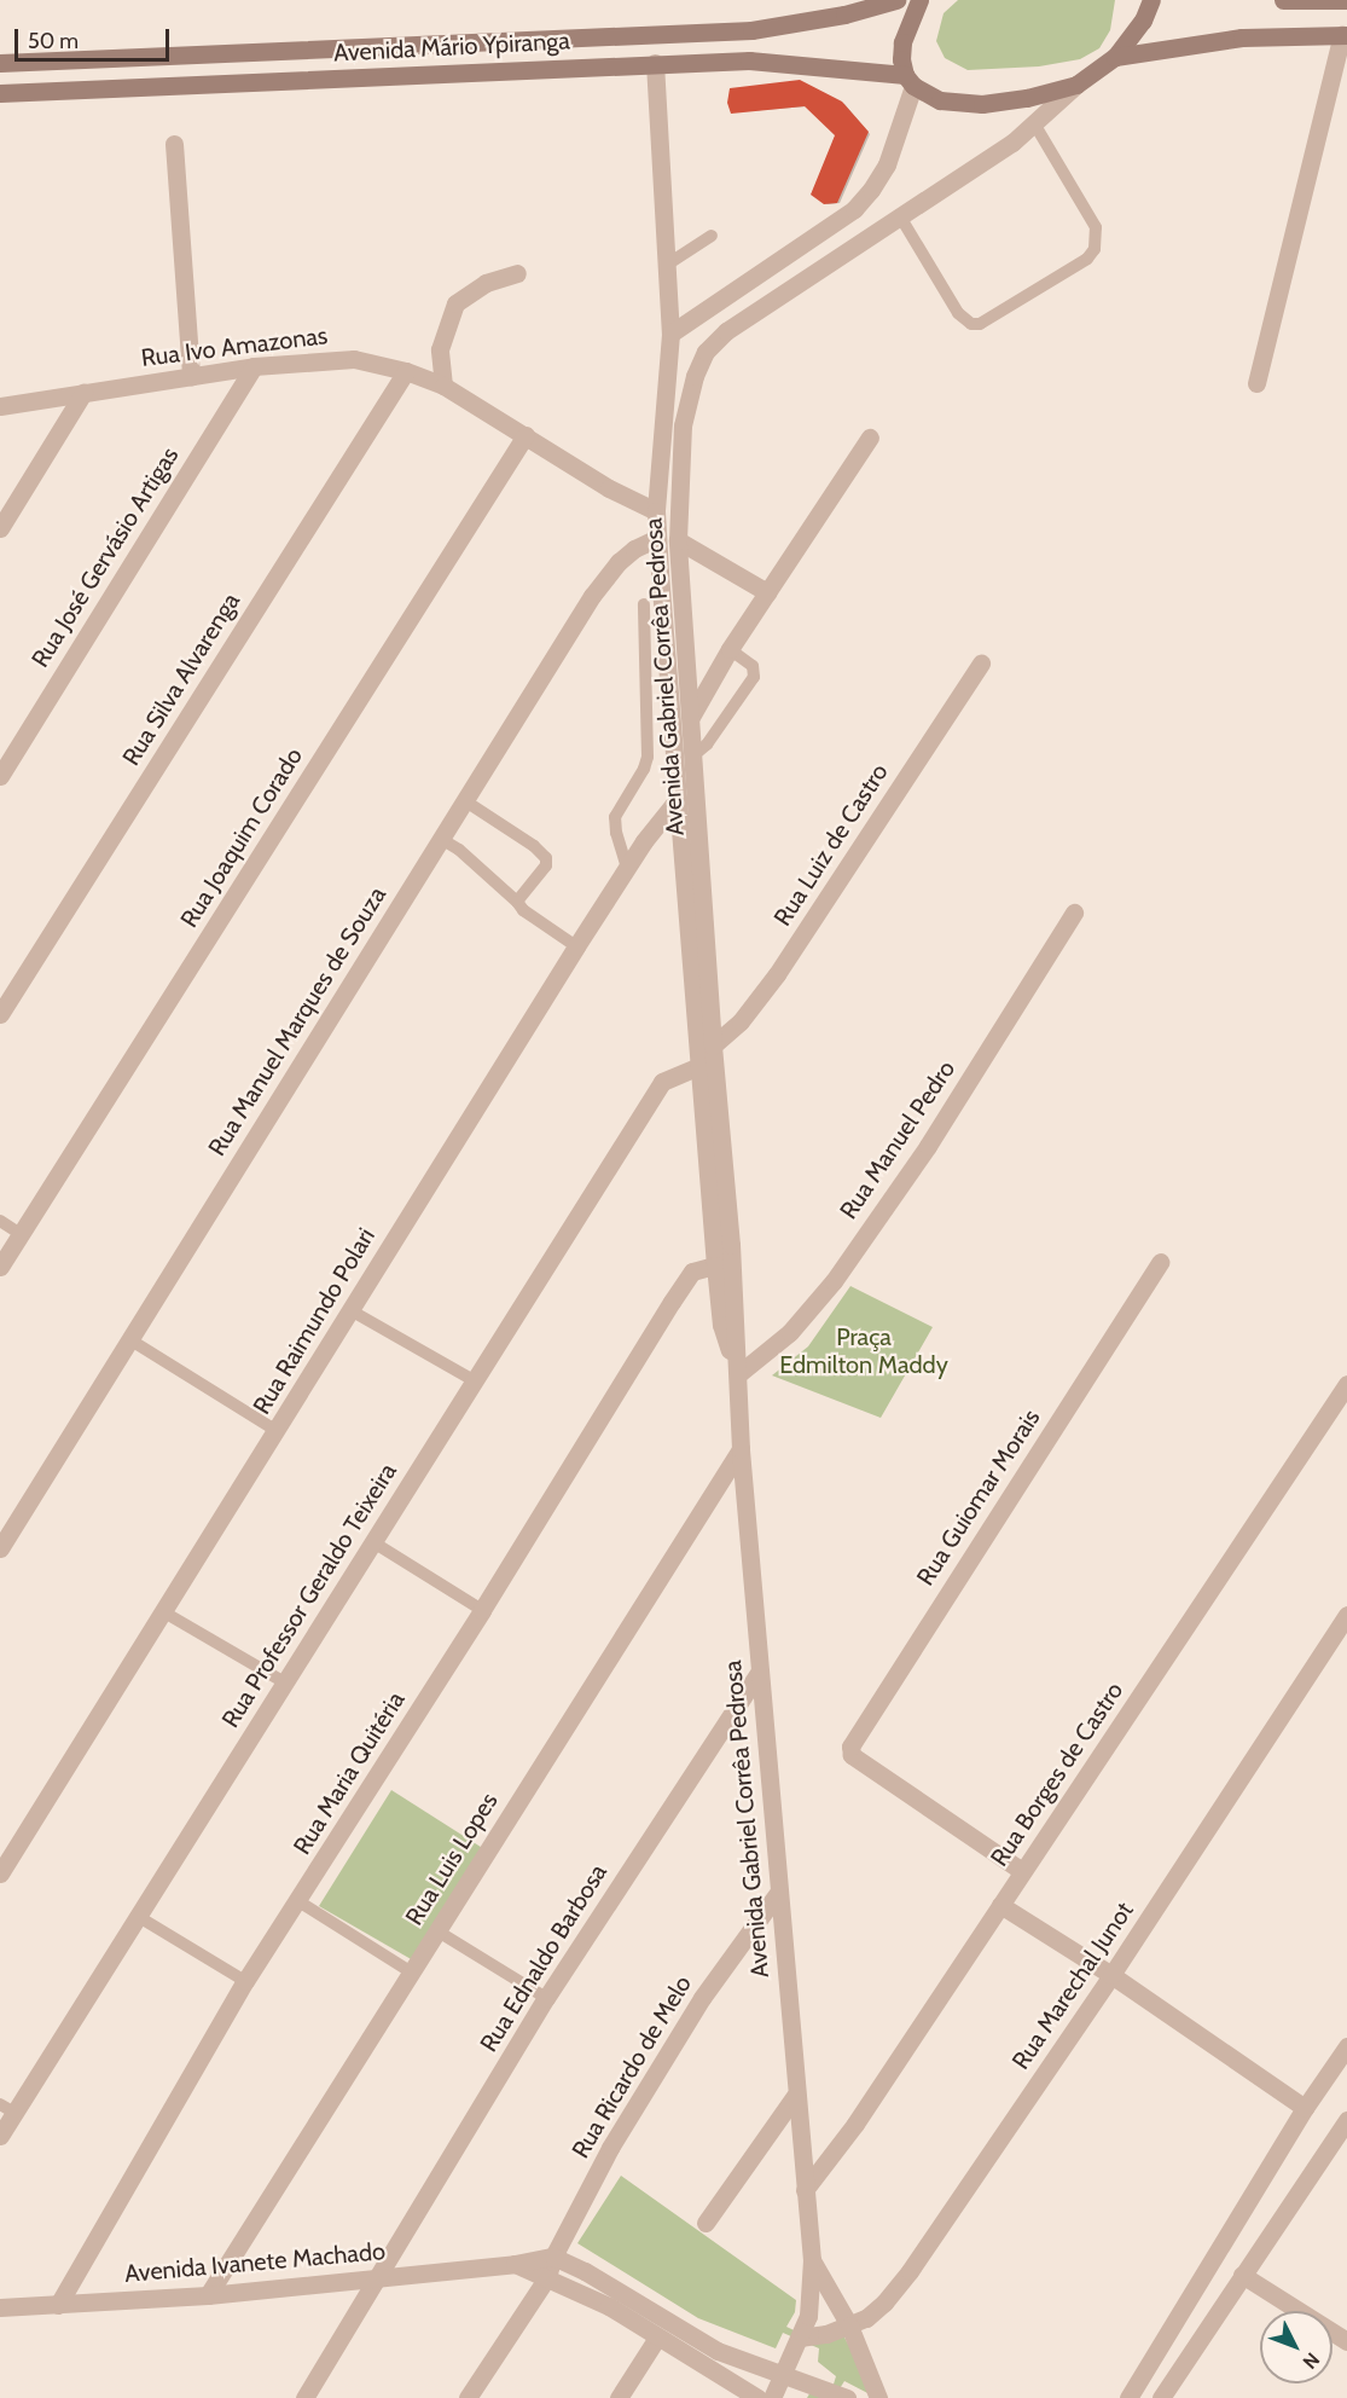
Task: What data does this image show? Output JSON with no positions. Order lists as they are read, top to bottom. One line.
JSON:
{"streets":{"main road":["Avenida Mário Ypiranga"],"street":["Rua Ivo Amazonas","Rua José Gervásio Artigas","Avenida Gabriel Corrêa Pedrosa","Rua Silva Alvarenga","Rua Joaquim Corado","Rua Luiz de Castro","Rua Manuel Marques de Souza","Rua Manuel Pedro","Rua Raimundo Polari","Rua Guiomar Morais","Rua Professor Geraldo Teixeira","Rua Maria Quitéria","Rua Borges de Castro","Rua Luis Lopes","Rua Ednaldo Barbosa","Rua Marechal Junot","Rua Ricardo de Melo","Avenida Ivanete Machado"]},"crossings":[["Avenida Mário Ypiranga","Avenida Gabriel Corrêa Pedrosa"],["Rua Ivo Amazonas","Rua José Gervásio Artigas"],["Rua Ivo Amazonas","Avenida Gabriel Corrêa Pedrosa"],["Rua Ivo Amazonas","Rua Silva Alvarenga"],["Rua Ivo Amazonas","Rua Joaquim Corado"],["Avenida Gabriel Corrêa Pedrosa","Rua Luiz de Castro"],["Avenida Gabriel Corrêa Pedrosa","Rua Manuel Marques de Souza"],["Avenida Gabriel Corrêa Pedrosa","Rua Manuel Pedro"],["Avenida Gabriel Corrêa Pedrosa","Rua Raimundo Polari"],["Avenida Gabriel Corrêa Pedrosa","Rua Professor Geraldo Teixeira"],["Avenida Gabriel Corrêa Pedrosa","Rua Maria Quitéria"],["Avenida Gabriel Corrêa Pedrosa","Rua Borges de Castro"],["Avenida Gabriel Corrêa Pedrosa","Rua Luis Lopes"],["Avenida Gabriel Corrêa Pedrosa","Rua Ednaldo Barbosa"],["Avenida Gabriel Corrêa Pedrosa","Rua Marechal Junot"],["Avenida Gabriel Corrêa Pedrosa","Rua Ricardo de Melo"],["Rua Guiomar Morais","Rua Borges de Castro"],["Rua Maria Quitéria","Avenida Ivanete Machado"],["Rua Luis Lopes","Avenida Ivanete Machado"],["Rua Ednaldo Barbosa","Avenida Ivanete Machado"],["Rua Ricardo de Melo","Avenida Ivanete Machado"]],"parks":["Praça Edmilton Maddy"],"scale_bar":"50 m","north":"bottom right"}
